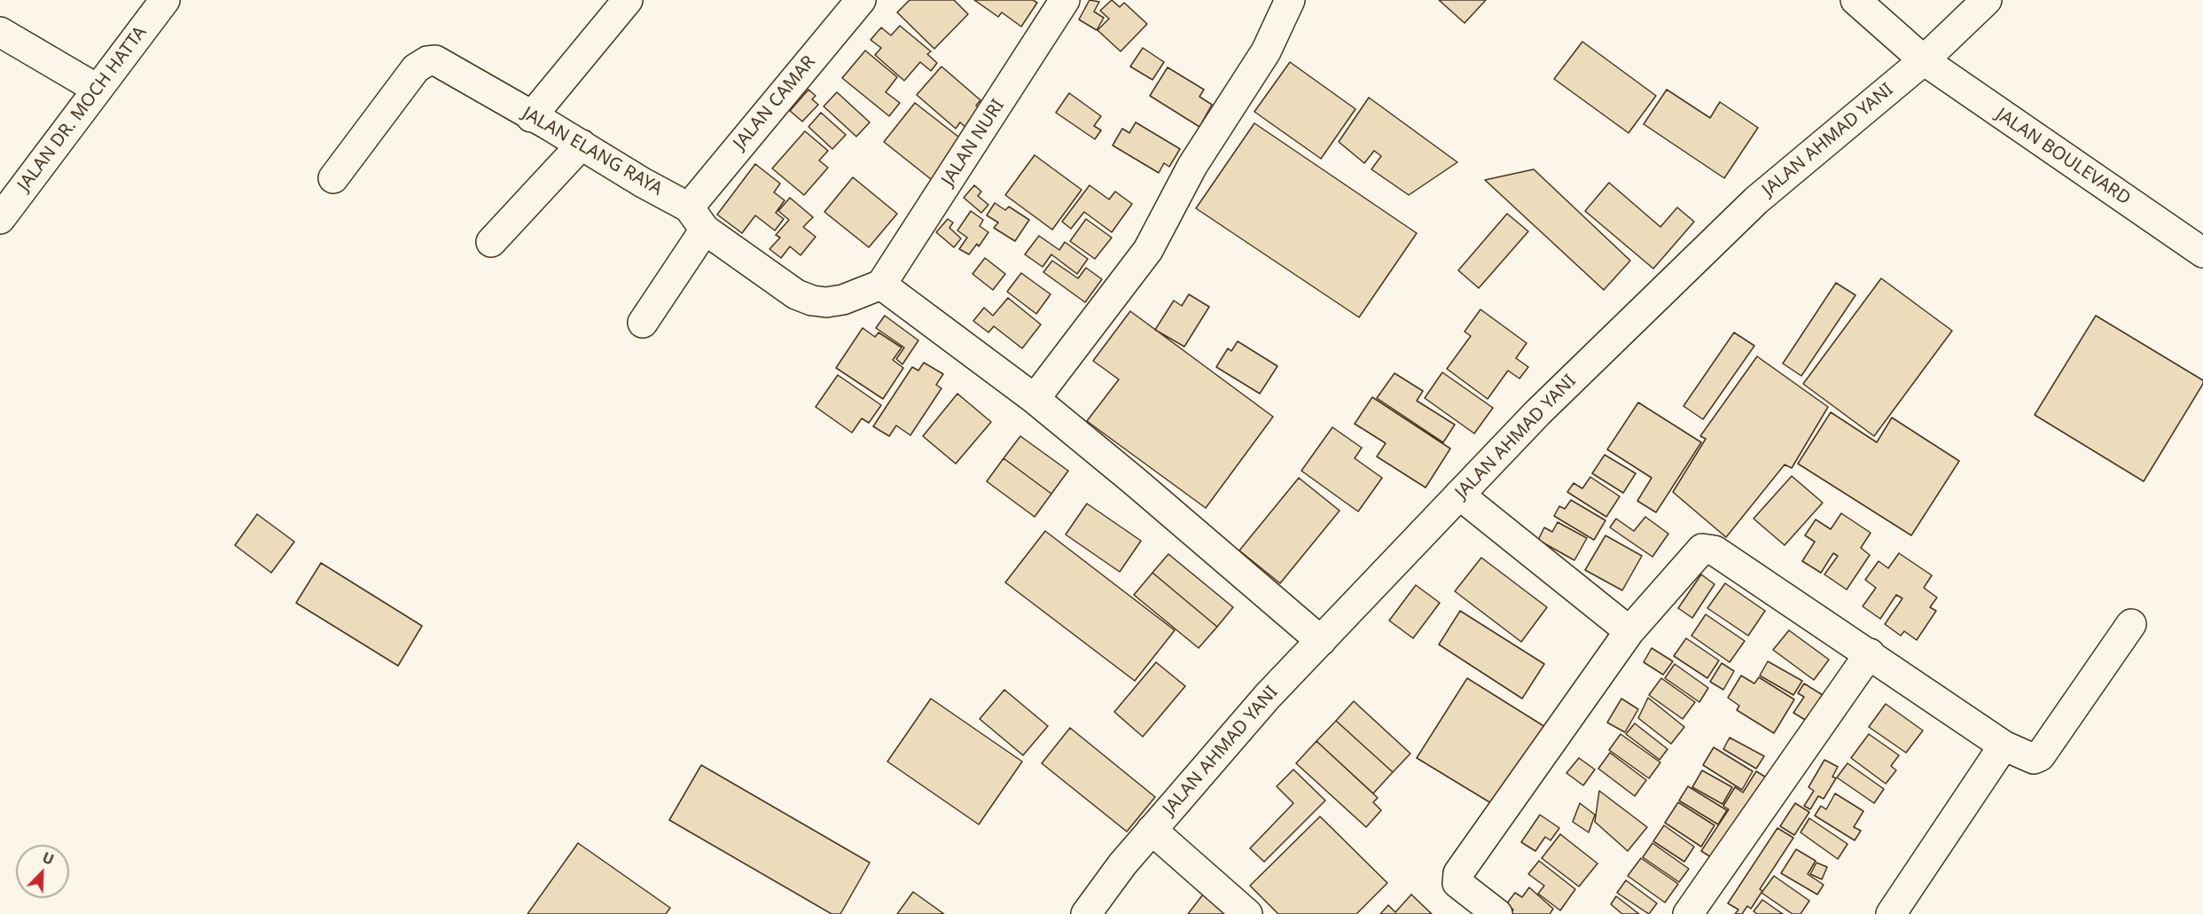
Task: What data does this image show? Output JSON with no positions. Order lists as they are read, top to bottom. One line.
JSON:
{"streets":{"main road":["JALAN CAMAR","JALAN DR. MOCH HATTA","JALAN AHMAD YANI","JALAN NURI","JALAN ELANG RAYA","JALAN BOULEVARD"]},"crossings":[["JALAN CAMAR","JALAN ELANG RAYA"],["JALAN AHMAD YANI","JALAN BOULEVARD"],["JALAN NURI","JALAN ELANG RAYA"]],"north":"top right"}
